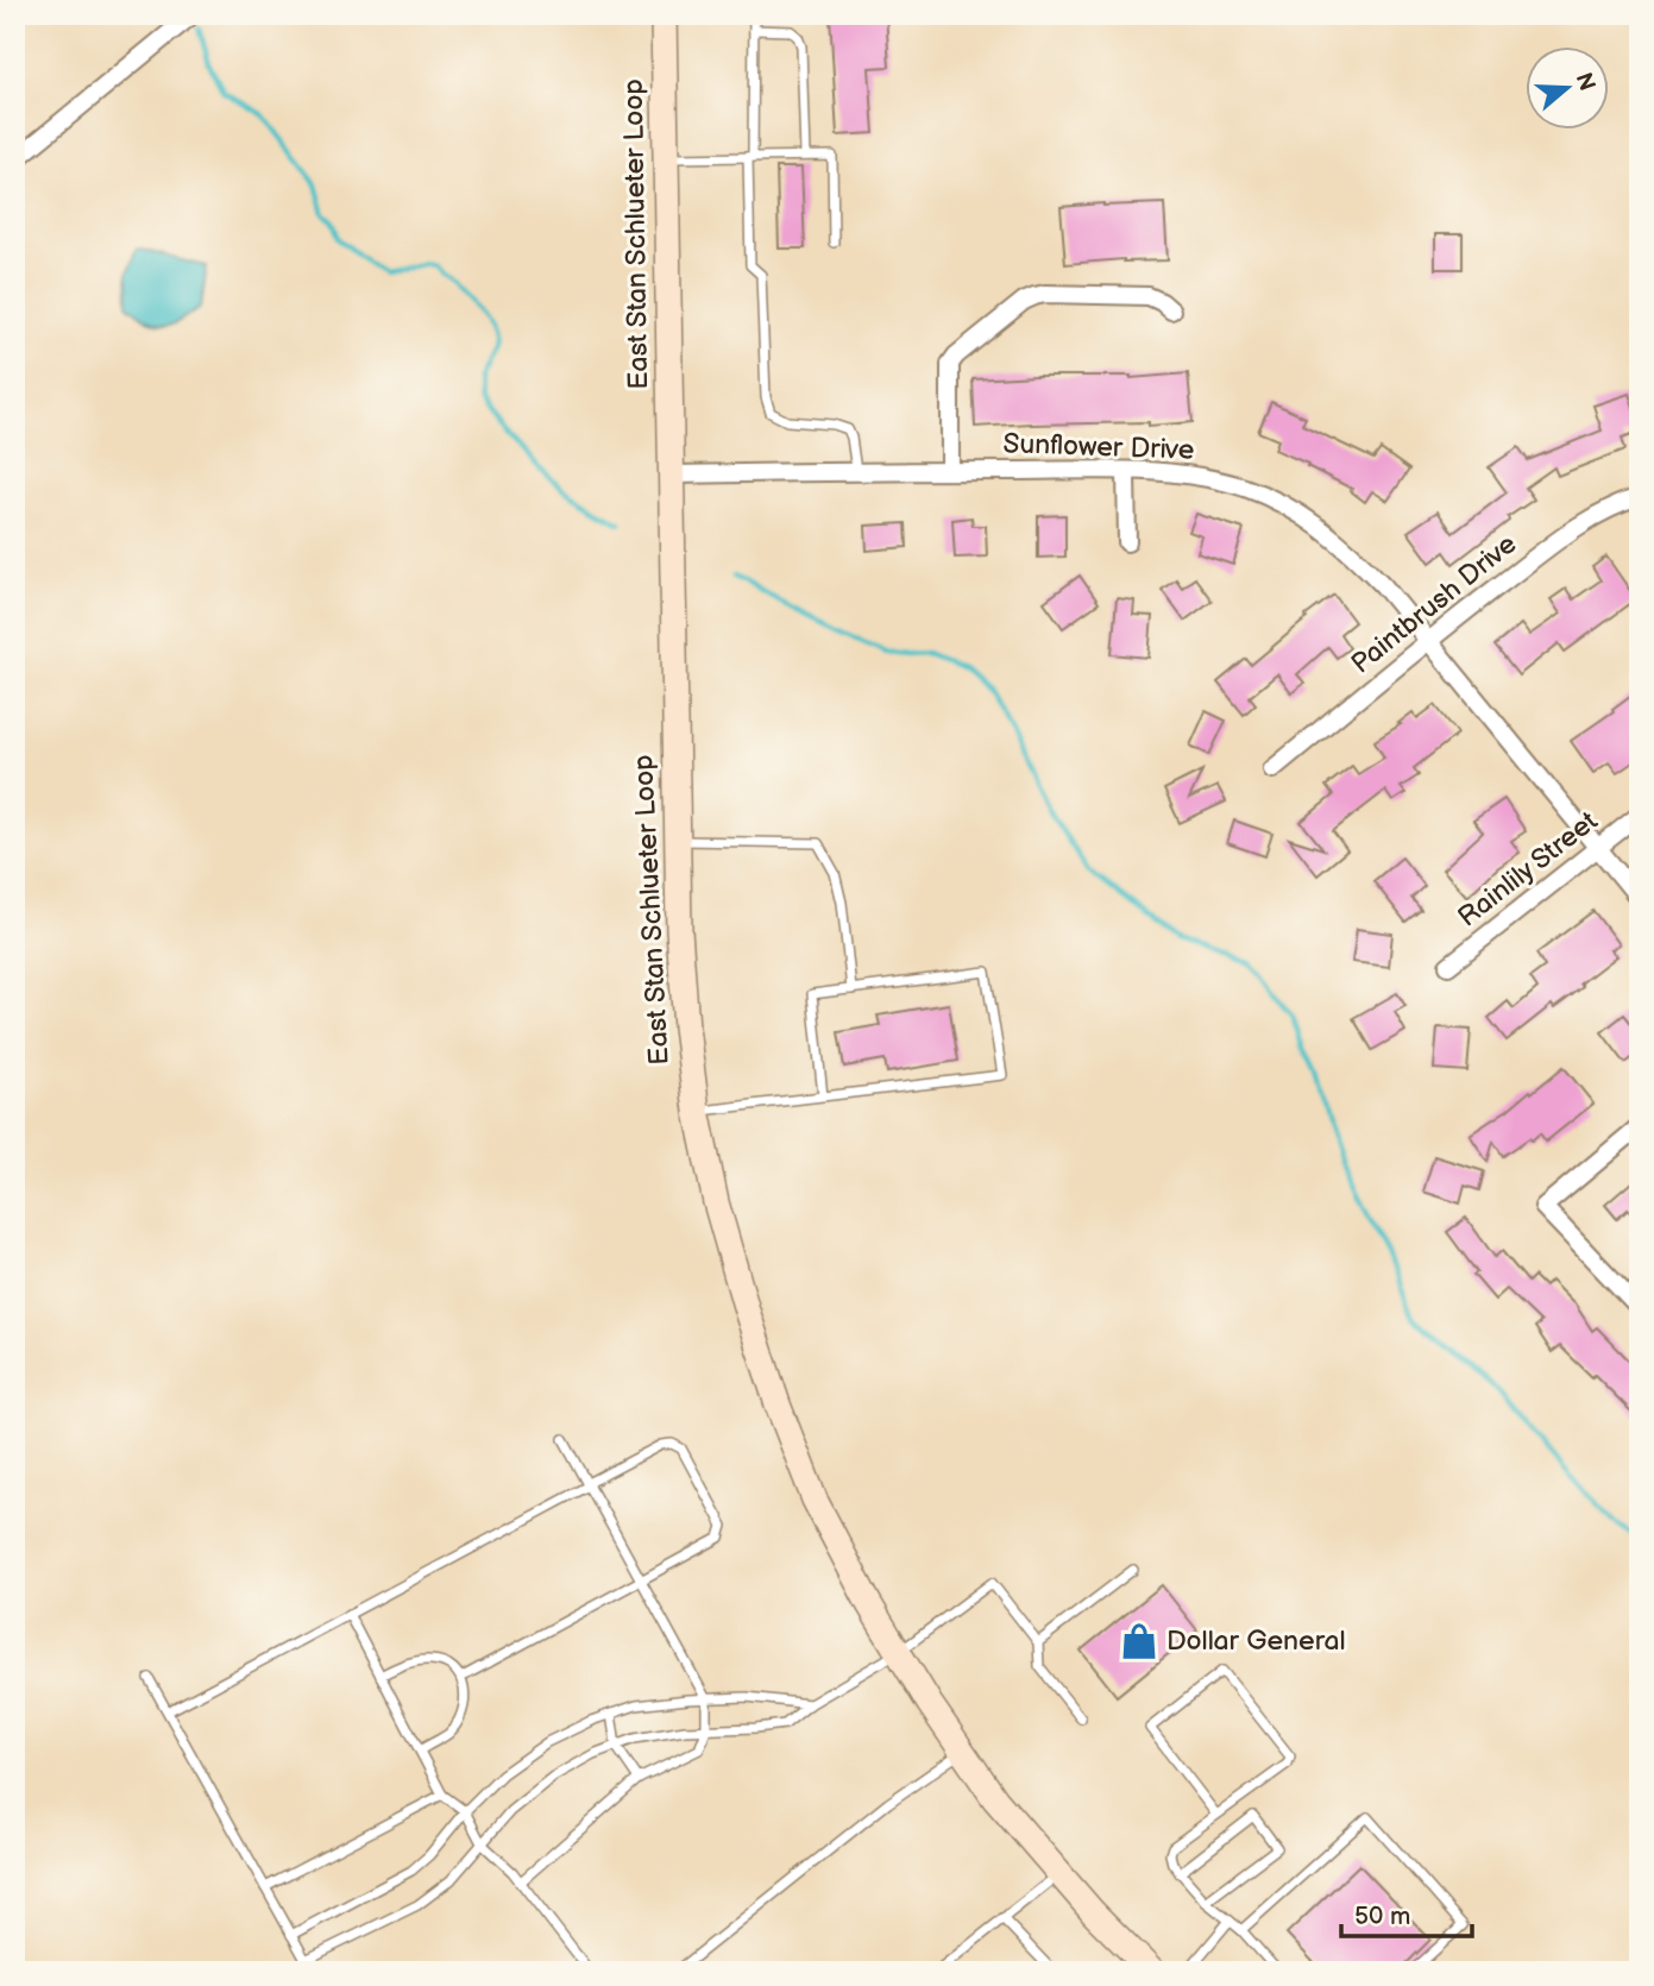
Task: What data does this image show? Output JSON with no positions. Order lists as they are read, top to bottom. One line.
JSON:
{"streets":{"main road":["East Stan Schlueter Loop"],"street":["Sunflower Drive","Paintbrush Drive","Rainlily Street"]},"crossings":[["East Stan Schlueter Loop","Sunflower Drive"],["Sunflower Drive","Paintbrush Drive"],["Sunflower Drive","Rainlily Street"]],"places":{"shop":["Dollar General"]},"scale_bar":"50 m","north":"right"}
